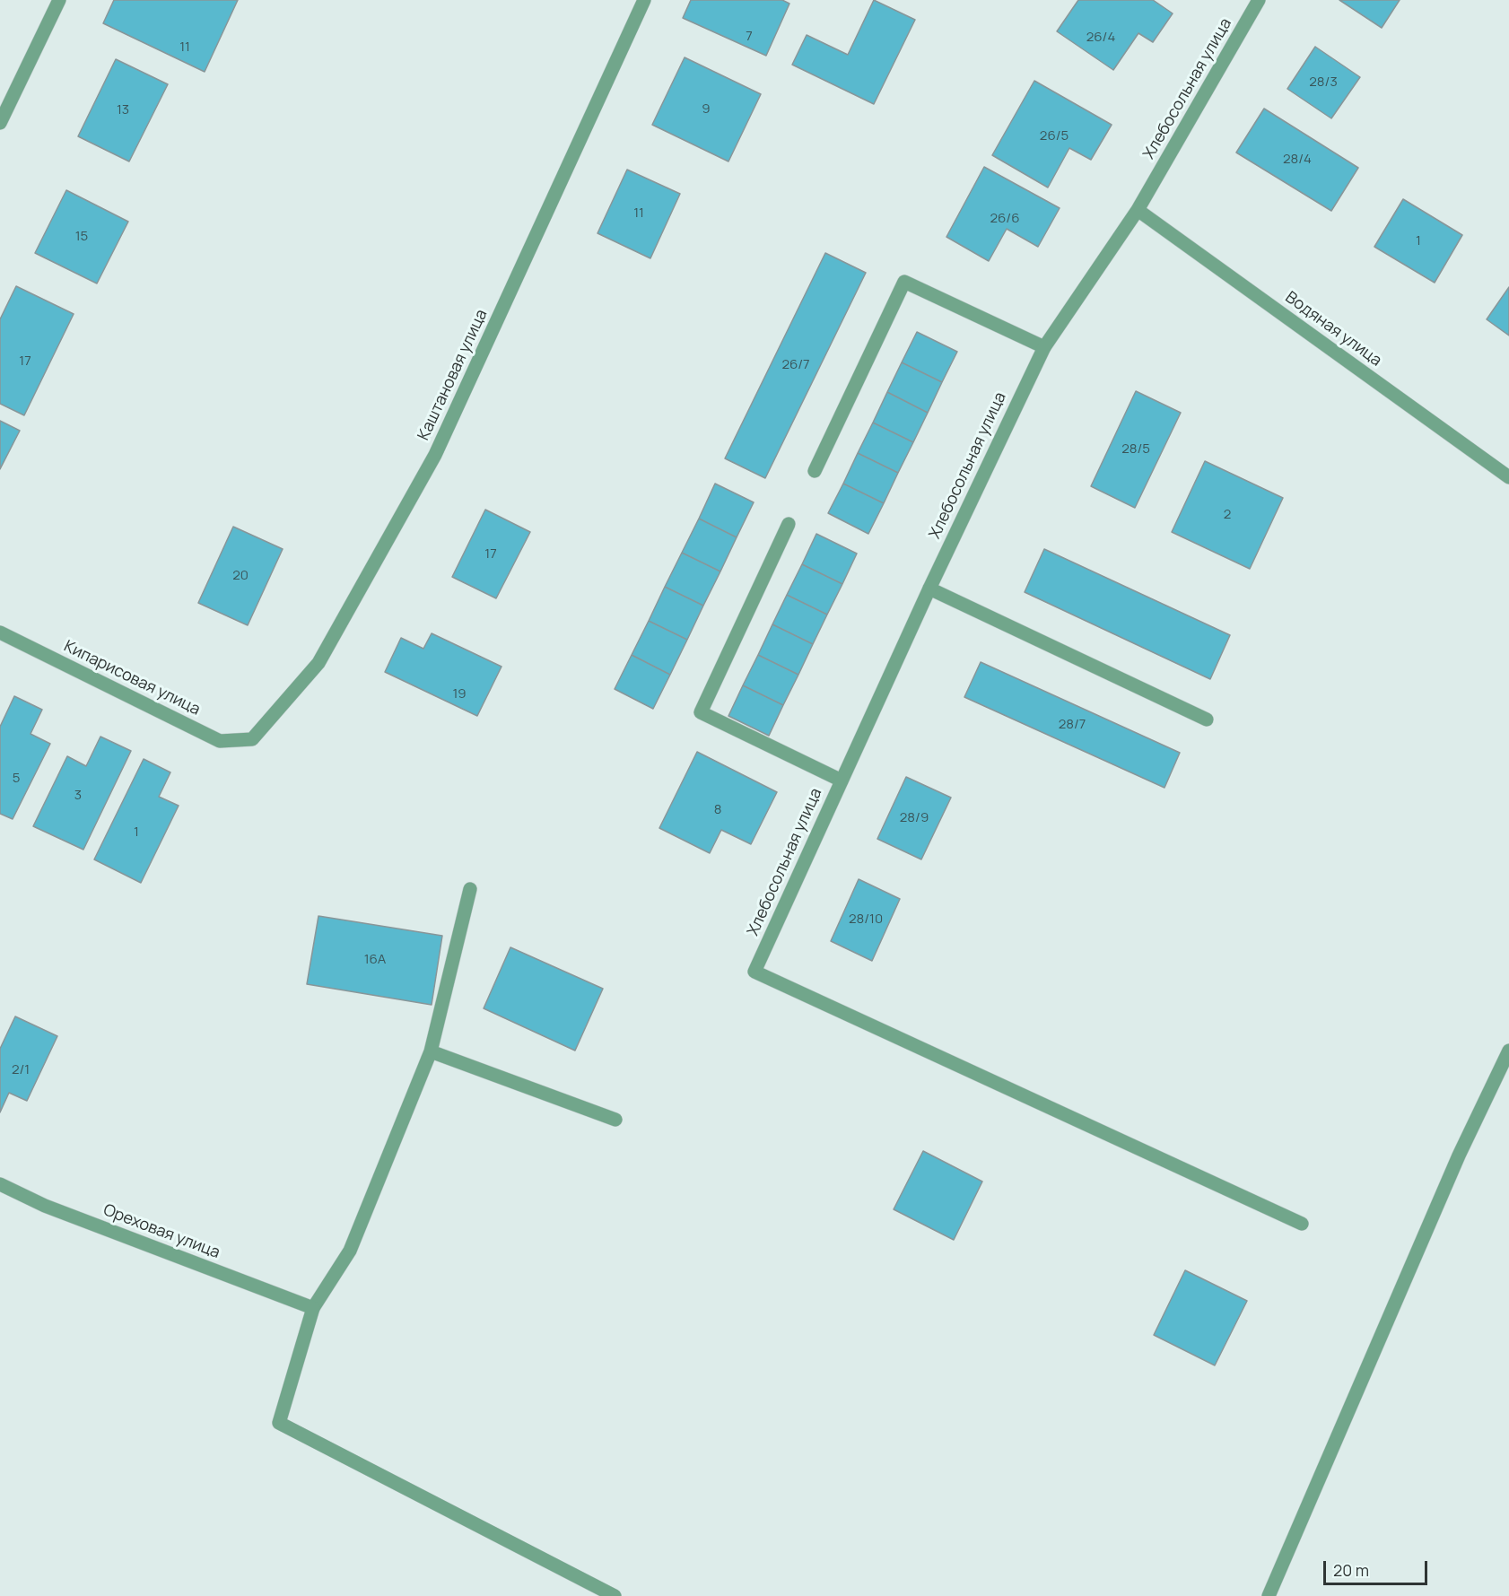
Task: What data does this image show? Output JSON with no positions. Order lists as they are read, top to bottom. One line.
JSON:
{"streets":{"street":["Хлебосольная улица","Водяная улица","Каштановая улица","Кипарисовая улица","Ореховая улица"]},"crossings":[["Хлебосольная улица","Водяная улица"],["Каштановая улица","Кипарисовая улица"]],"house_numbers":["7","26/4","11","28/3","9","13","26/5","28/4","11","26/6","15","1","17","26/7","28/5","2","17","20","19","28/7","5","3","8","28/9","1","28/10","16А","2/1"],"scale_bar":"20 m"}
